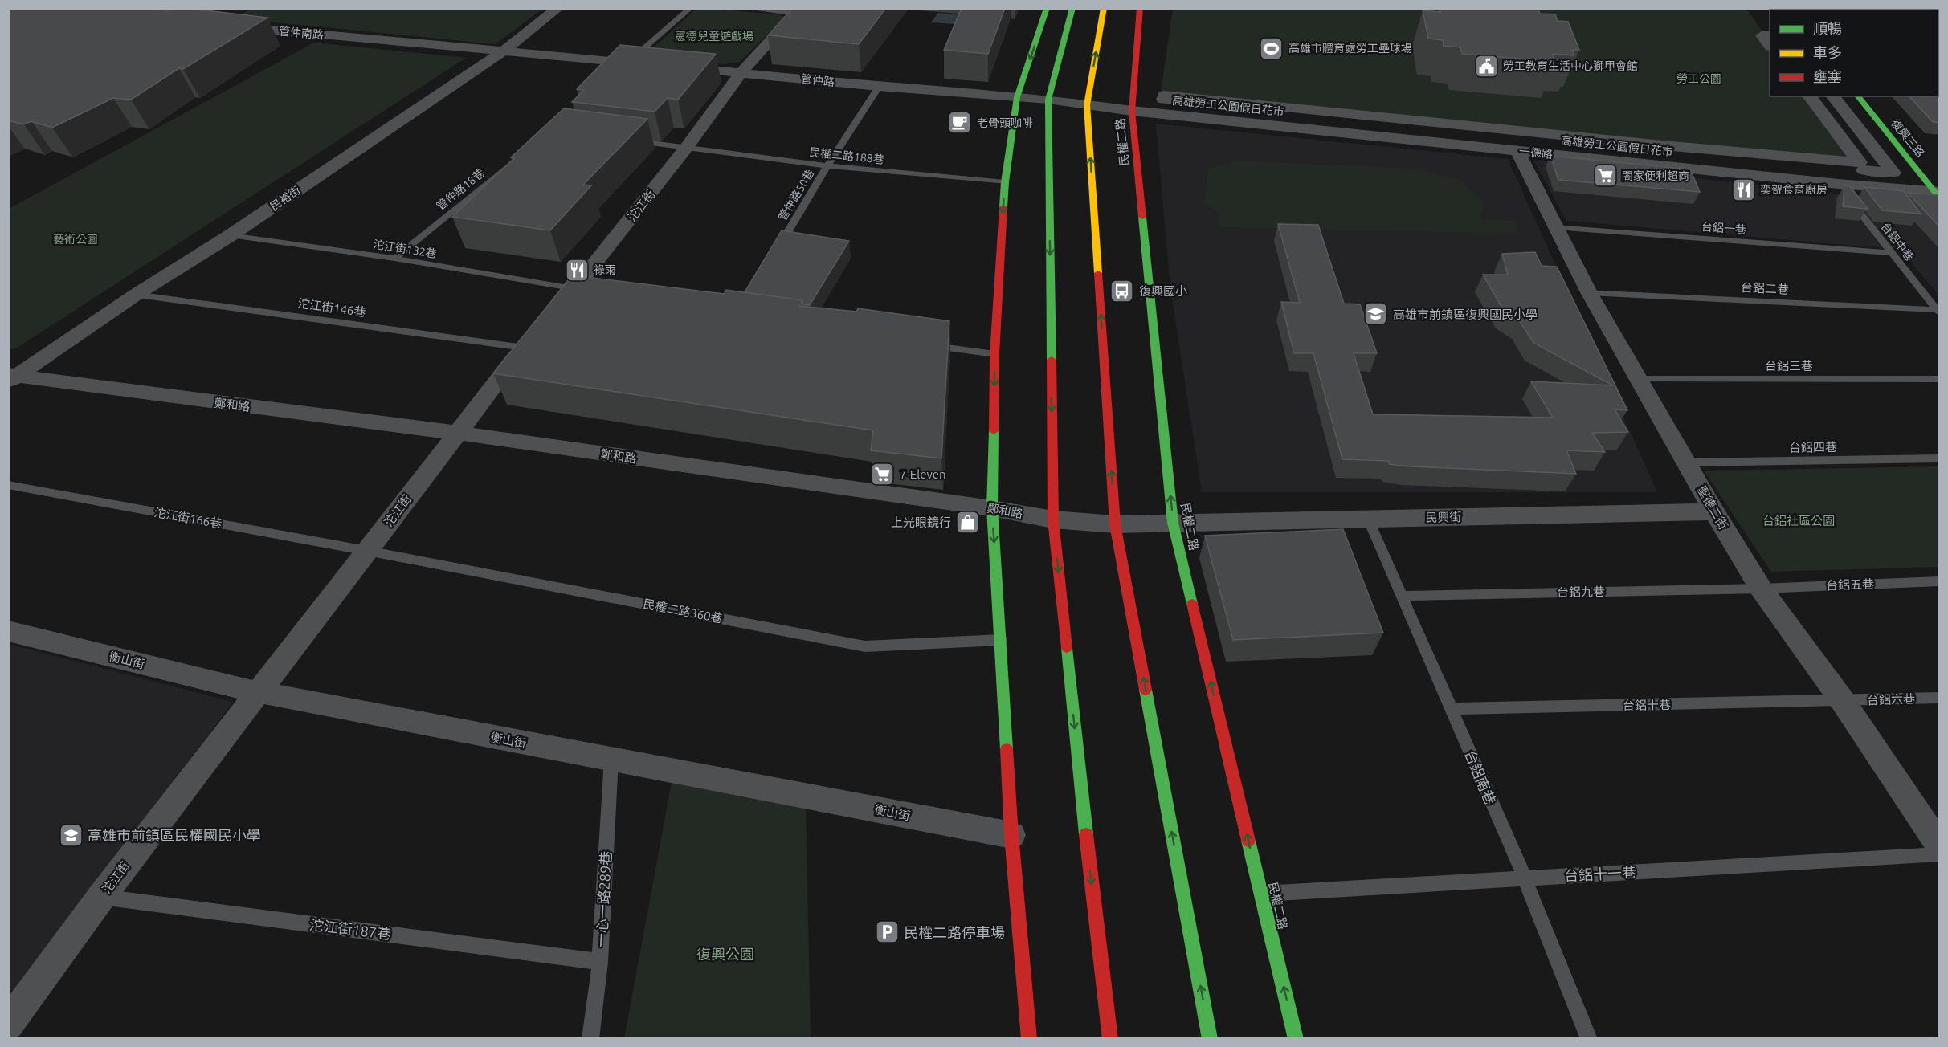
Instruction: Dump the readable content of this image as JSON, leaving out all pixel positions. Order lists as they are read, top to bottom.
{
  "streets": {
    "street": [
      "管仲南路",
      "管仲路",
      "高雄勞工公園假日花市",
      "復興三路",
      "民權二路",
      "一德路",
      "民裕街",
      "沱江街",
      "鄭和路",
      "聖德二街",
      "民興街",
      "衡山街"
    ],
    "lane": [
      "民權二路188巷",
      "管仲路18巷",
      "管仲路50巷",
      "台鋁一巷",
      "台鋁中巷",
      "沱江街132巷",
      "台鋁二巷",
      "沱江街146巷",
      "台鋁三巷",
      "台鋁四巷",
      "沱江街166巷",
      "台鋁五巷",
      "台鋁九巷",
      "民權二路360巷",
      "台鋁六巷",
      "台鋁十巷",
      "台鋁南巷",
      "台鋁十一巷",
      "一心一路289巷",
      "沱江街187巷"
    ]
  },
  "crossings": [
    ["管仲南路", "民裕街"],
    ["管仲路", "民權二路"],
    ["管仲路", "一德路"],
    ["管仲路", "管仲路50巷"],
    ["管仲路", "沱江街"],
    ["復興三路", "一德路"],
    ["民權二路", "一德路"],
    ["民權二路", "鄭和路"],
    ["民權二路", "民興街"],
    ["民權二路", "台鋁十一巷"],
    ["一德路", "台鋁中巷"],
    ["一德路", "聖德二街"],
    ["民權二路188巷", "管仲路50巷"],
    ["民權二路188巷", "沱江街"],
    ["管仲路18巷", "沱江街132巷"],
    ["民裕街", "沱江街132巷"],
    ["民裕街", "沱江街146巷"],
    ["民裕街", "鄭和路"],
    ["沱江街", "沱江街132巷"],
    ["沱江街", "沱江街146巷"],
    ["沱江街", "鄭和路"],
    ["沱江街", "沱江街166巷"],
    ["沱江街", "民權二路360巷"],
    ["沱江街", "衡山街"],
    ["沱江街", "沱江街187巷"],
    ["台鋁一巷", "台鋁中巷"],
    ["台鋁一巷", "聖德二街"],
    ["台鋁中巷", "台鋁二巷"],
    ["台鋁二巷", "聖德二街"],
    ["台鋁三巷", "聖德二街"],
    ["鄭和路", "民興街"],
    ["台鋁四巷", "聖德二街"],
    ["聖德二街", "民興街"],
    ["聖德二街", "台鋁五巷"],
    ["聖德二街", "台鋁九巷"],
    ["聖德二街", "台鋁六巷"],
    ["聖德二街", "台鋁十巷"],
    ["民興街", "台鋁南巷"],
    ["沱江街166巷", "民權二路360巷"],
    ["台鋁五巷", "台鋁九巷"],
    ["台鋁九巷", "台鋁南巷"],
    ["衡山街", "一心一路289巷"],
    ["台鋁六巷", "台鋁十巷"],
    ["台鋁十巷", "台鋁南巷"],
    ["台鋁南巷", "台鋁十一巷"],
    ["一心一路289巷", "沱江街187巷"]
  ],
  "parks": [
    "憲德兒童遊戲場",
    "勞工公園",
    "藝術公園",
    "台鋁社區公園",
    "復興公園"
  ],
  "places": {
    "sports": ["高雄市體育處勞工壘球場"],
    "public building": ["勞工教育生活中心獅甲會館"],
    "cafe": ["老骨頭咖啡"],
    "supermarket": ["閤家便利超商", "7-Eleven"],
    "restaurant": ["奕哿食育廚房", "祿雨"],
    "bus stop": ["復興國小"],
    "school or university": ["高雄市前鎮區復興國民小學", "高雄市前鎮區民權國民小學"],
    "shop": ["上光眼鏡行"],
    "parking": ["民權二路停車場"]
  },
  "legend": ["順暢", "車多", "壅塞"]
}
